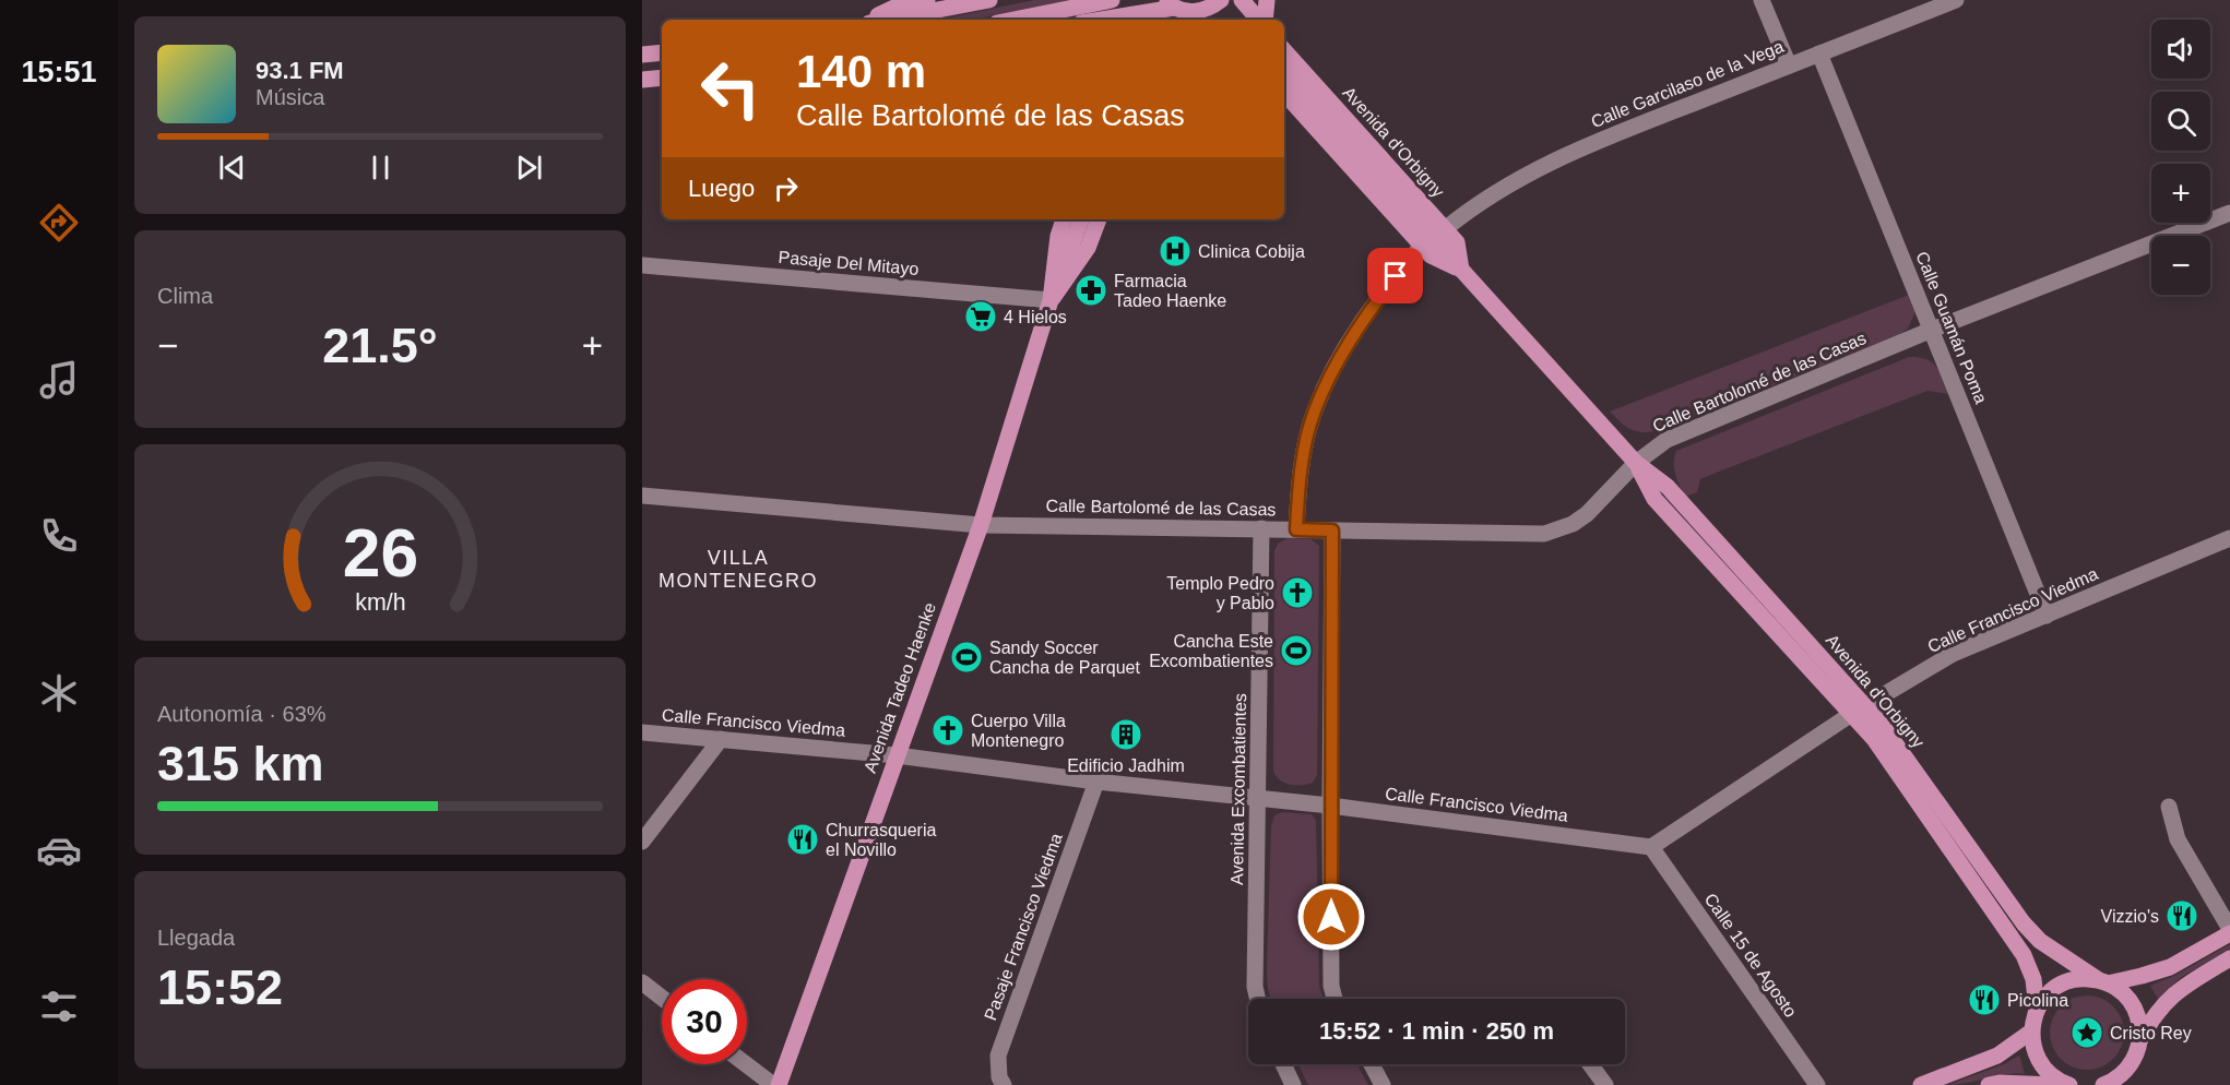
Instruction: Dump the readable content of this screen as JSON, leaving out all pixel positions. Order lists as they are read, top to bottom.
{
  "streets": {
    "main road": ["Avenida d'Orbigny", "Avenida Tadeo Haenke"],
    "street": [
      "Calle Garcilaso de la Vega",
      "Pasaje Del Mitayo",
      "Calle Guamán Poma",
      "Calle Bartolomé de las Casas",
      "Calle Francisco Viedma",
      "Avenida Excombatientes",
      "Pasaje Francisco Viedma",
      "Calle 15 de Agosto"
    ]
  },
  "crossings": [
    ["Calle Garcilaso de la Vega", "Avenida d'Orbigny"],
    ["Calle Garcilaso de la Vega", "Calle Guamán Poma"],
    ["Avenida d'Orbigny", "Calle Bartolomé de las Casas"],
    ["Avenida d'Orbigny", "Calle Francisco Viedma"],
    ["Pasaje Del Mitayo", "Avenida Tadeo Haenke"],
    ["Calle Guamán Poma", "Calle Bartolomé de las Casas"],
    ["Calle Guamán Poma", "Calle Francisco Viedma"],
    ["Calle Bartolomé de las Casas", "Avenida Tadeo Haenke"],
    ["Calle Bartolomé de las Casas", "Avenida Excombatientes"],
    ["Calle Francisco Viedma", "Avenida Tadeo Haenke"],
    ["Calle Francisco Viedma", "Avenida Excombatientes"],
    ["Calle Francisco Viedma", "Pasaje Francisco Viedma"],
    ["Calle Francisco Viedma", "Calle 15 de Agosto"]
  ],
  "districts": ["VILLA MONTENEGRO"],
  "places": {
    "hospital": ["Clinica Cobija"],
    "pharmacy": ["Farmacia Tadeo Haenke"],
    "supermarket": ["4 Hielos"],
    "church": ["Templo Pedro y Pablo", "Cuerpo Villa Montenegro"],
    "sports": ["Cancha Este Excombatientes", "Sandy Soccer Cancha de Parquet"],
    "building": ["Edificio Jadhim"],
    "restaurant": ["Churrasqueria el Novillo", "Vizzio's", "Picolina"],
    "place": ["Cristo Rey"]
  },
  "page": {
    "tabs": "15:51",
    "map_buttons": ["+", "−"],
    "turn": ["140 m", "Calle Bartolomé de las Casas"],
    "song": ["93.1 FM", "Música"],
    "then": "Luego",
    "tile": [
      "Clima",
      ["Autonomía · 63%", "315 km"],
      ["Llegada", "15:52"]
    ],
    "heat": ["−", "21.5°", "+"],
    "limit": "30",
    "trip": "15:52 · 1 min · 250 m",
    "gauge": ["26", "km/h"]
  }
}
